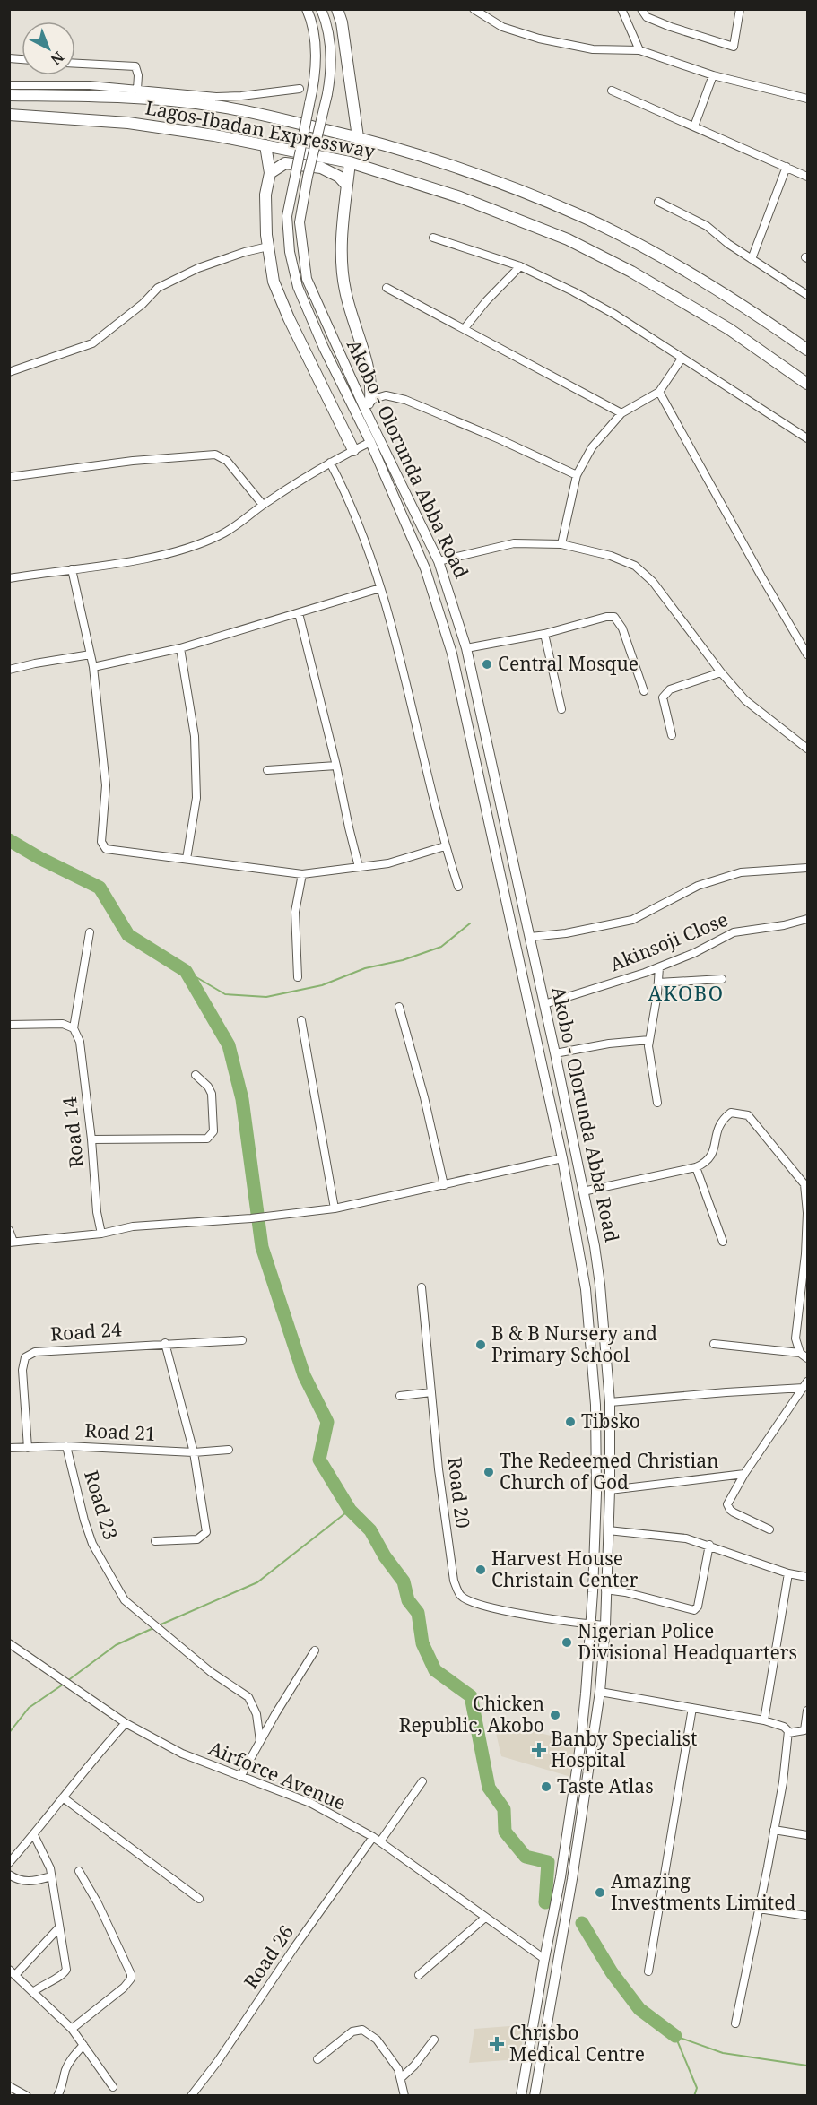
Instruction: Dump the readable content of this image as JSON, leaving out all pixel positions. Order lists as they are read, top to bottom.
{
  "streets": {
    "highway": ["Lagos-Ibadan Expressway"],
    "main road": ["Akobo - Olorunda Abba Road"],
    "street": [
      "Akinsoji Close",
      "Road 14",
      "Road 24",
      "Road 21",
      "Road 20",
      "Road 23",
      "Airforce Avenue",
      "Road 26"
    ]
  },
  "crossings": [
    ["Akobo - Olorunda Abba Road", "Akinsoji Close"],
    ["Akobo - Olorunda Abba Road", "Road 20"],
    ["Akobo - Olorunda Abba Road", "Airforce Avenue"],
    ["Road 24", "Road 21"],
    ["Road 21", "Road 23"],
    ["Airforce Avenue", "Road 26"]
  ],
  "districts": ["AKOBO"],
  "places": {
    "other": [
      "Central Mosque",
      "B & B Nursery and Primary School",
      "Tibsko",
      "The Redeemed Christian Church of God",
      "Harvest House Christain Center",
      "Nigerian Police Divisional Headquarters",
      "Chicken Republic, Akobo",
      "Taste Atlas",
      "Amazing Investments Limited"
    ],
    "health": ["Banby Specialist Hospital", "Chrisbo Medical Centre"]
  },
  "north": "bottom right"
}
